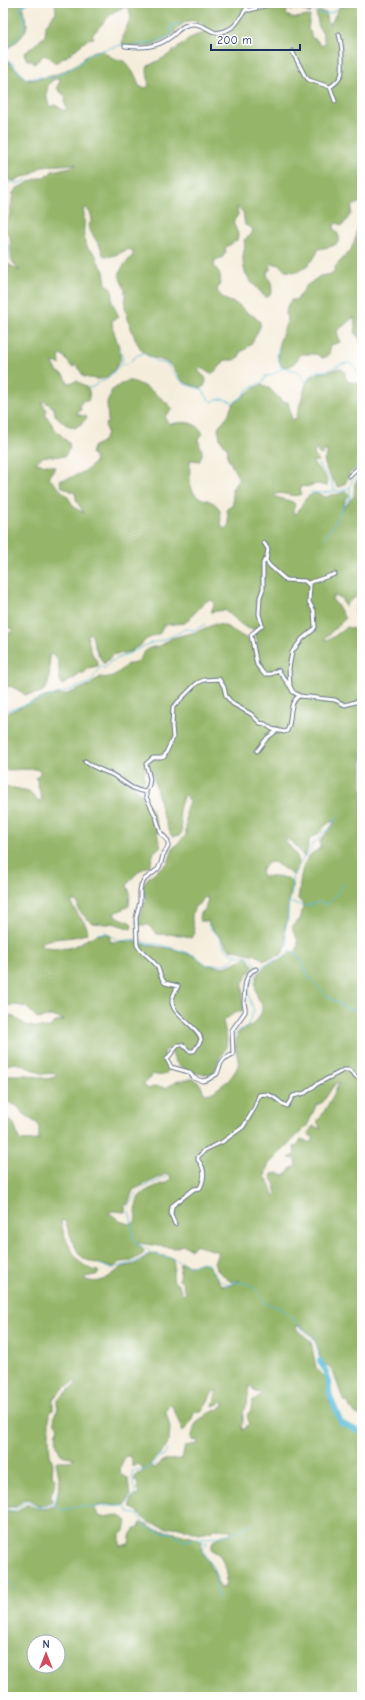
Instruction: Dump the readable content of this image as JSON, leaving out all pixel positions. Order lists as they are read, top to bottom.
{
  "scale_bar": "200 m",
  "north": "top"
}
